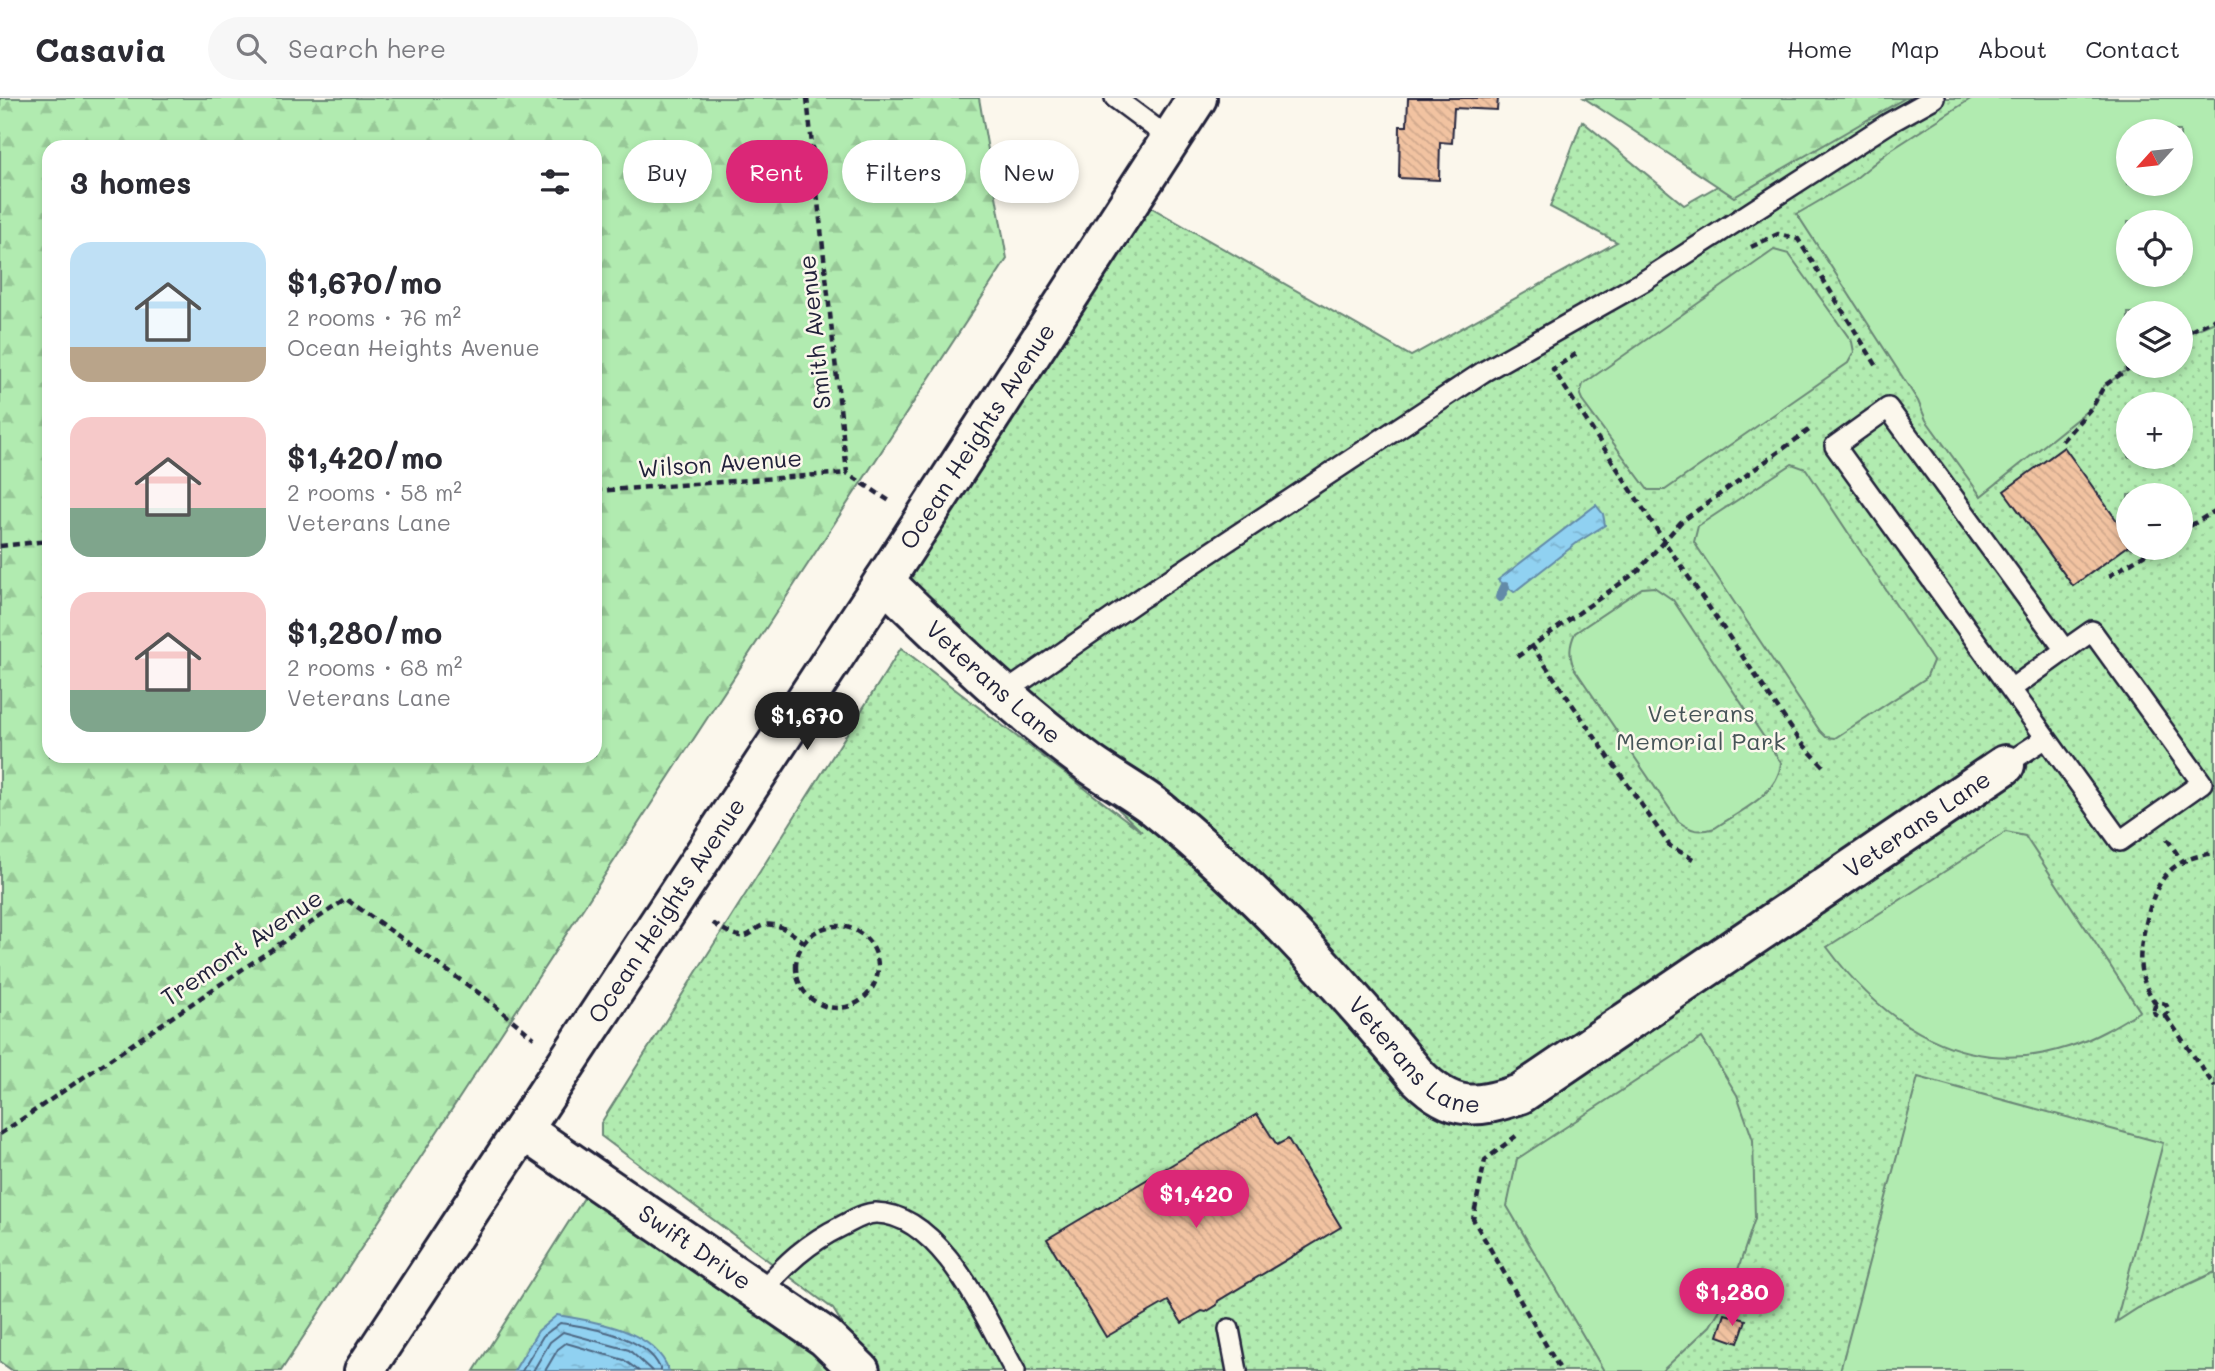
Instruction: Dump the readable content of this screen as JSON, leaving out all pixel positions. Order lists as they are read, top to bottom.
{
  "streets": {
    "street": ["Ocean Heights Avenue", "Veterans Lane", "Swift Drive"],
    "path": ["Smith Avenue", "Wilson Avenue", "Tremont Avenue"]
  },
  "crossings": [
    ["Smith Avenue", "Wilson Avenue"],
    ["Ocean Heights Avenue", "Veterans Lane"],
    ["Ocean Heights Avenue", "Swift Drive"]
  ],
  "parks": ["Veterans Memorial Park"],
  "north": "bottom left",
  "page": {
    "header": "Casavia",
    "search": "Search here",
    "nav": [
      "Home",
      "Map",
      "About",
      "Contact"
    ],
    "map_buttons": ["+", "−"],
    "chip": [
      "Buy",
      "Rent",
      "Filters",
      "New"
    ],
    "heading": "3 homes",
    "list": [
      {
        "name": "$1,670/mo",
        "note": "2 rooms · 76 m² · Ocean Heights Avenue"
      },
      {
        "name": "$1,420/mo",
        "note": "2 rooms · 58 m² · Veterans Lane"
      },
      {
        "name": "$1,280/mo",
        "note": "2 rooms · 68 m² · Veterans Lane"
      }
    ],
    "price": ["$1,670", "$1,420", "$1,280"]
  }
}
